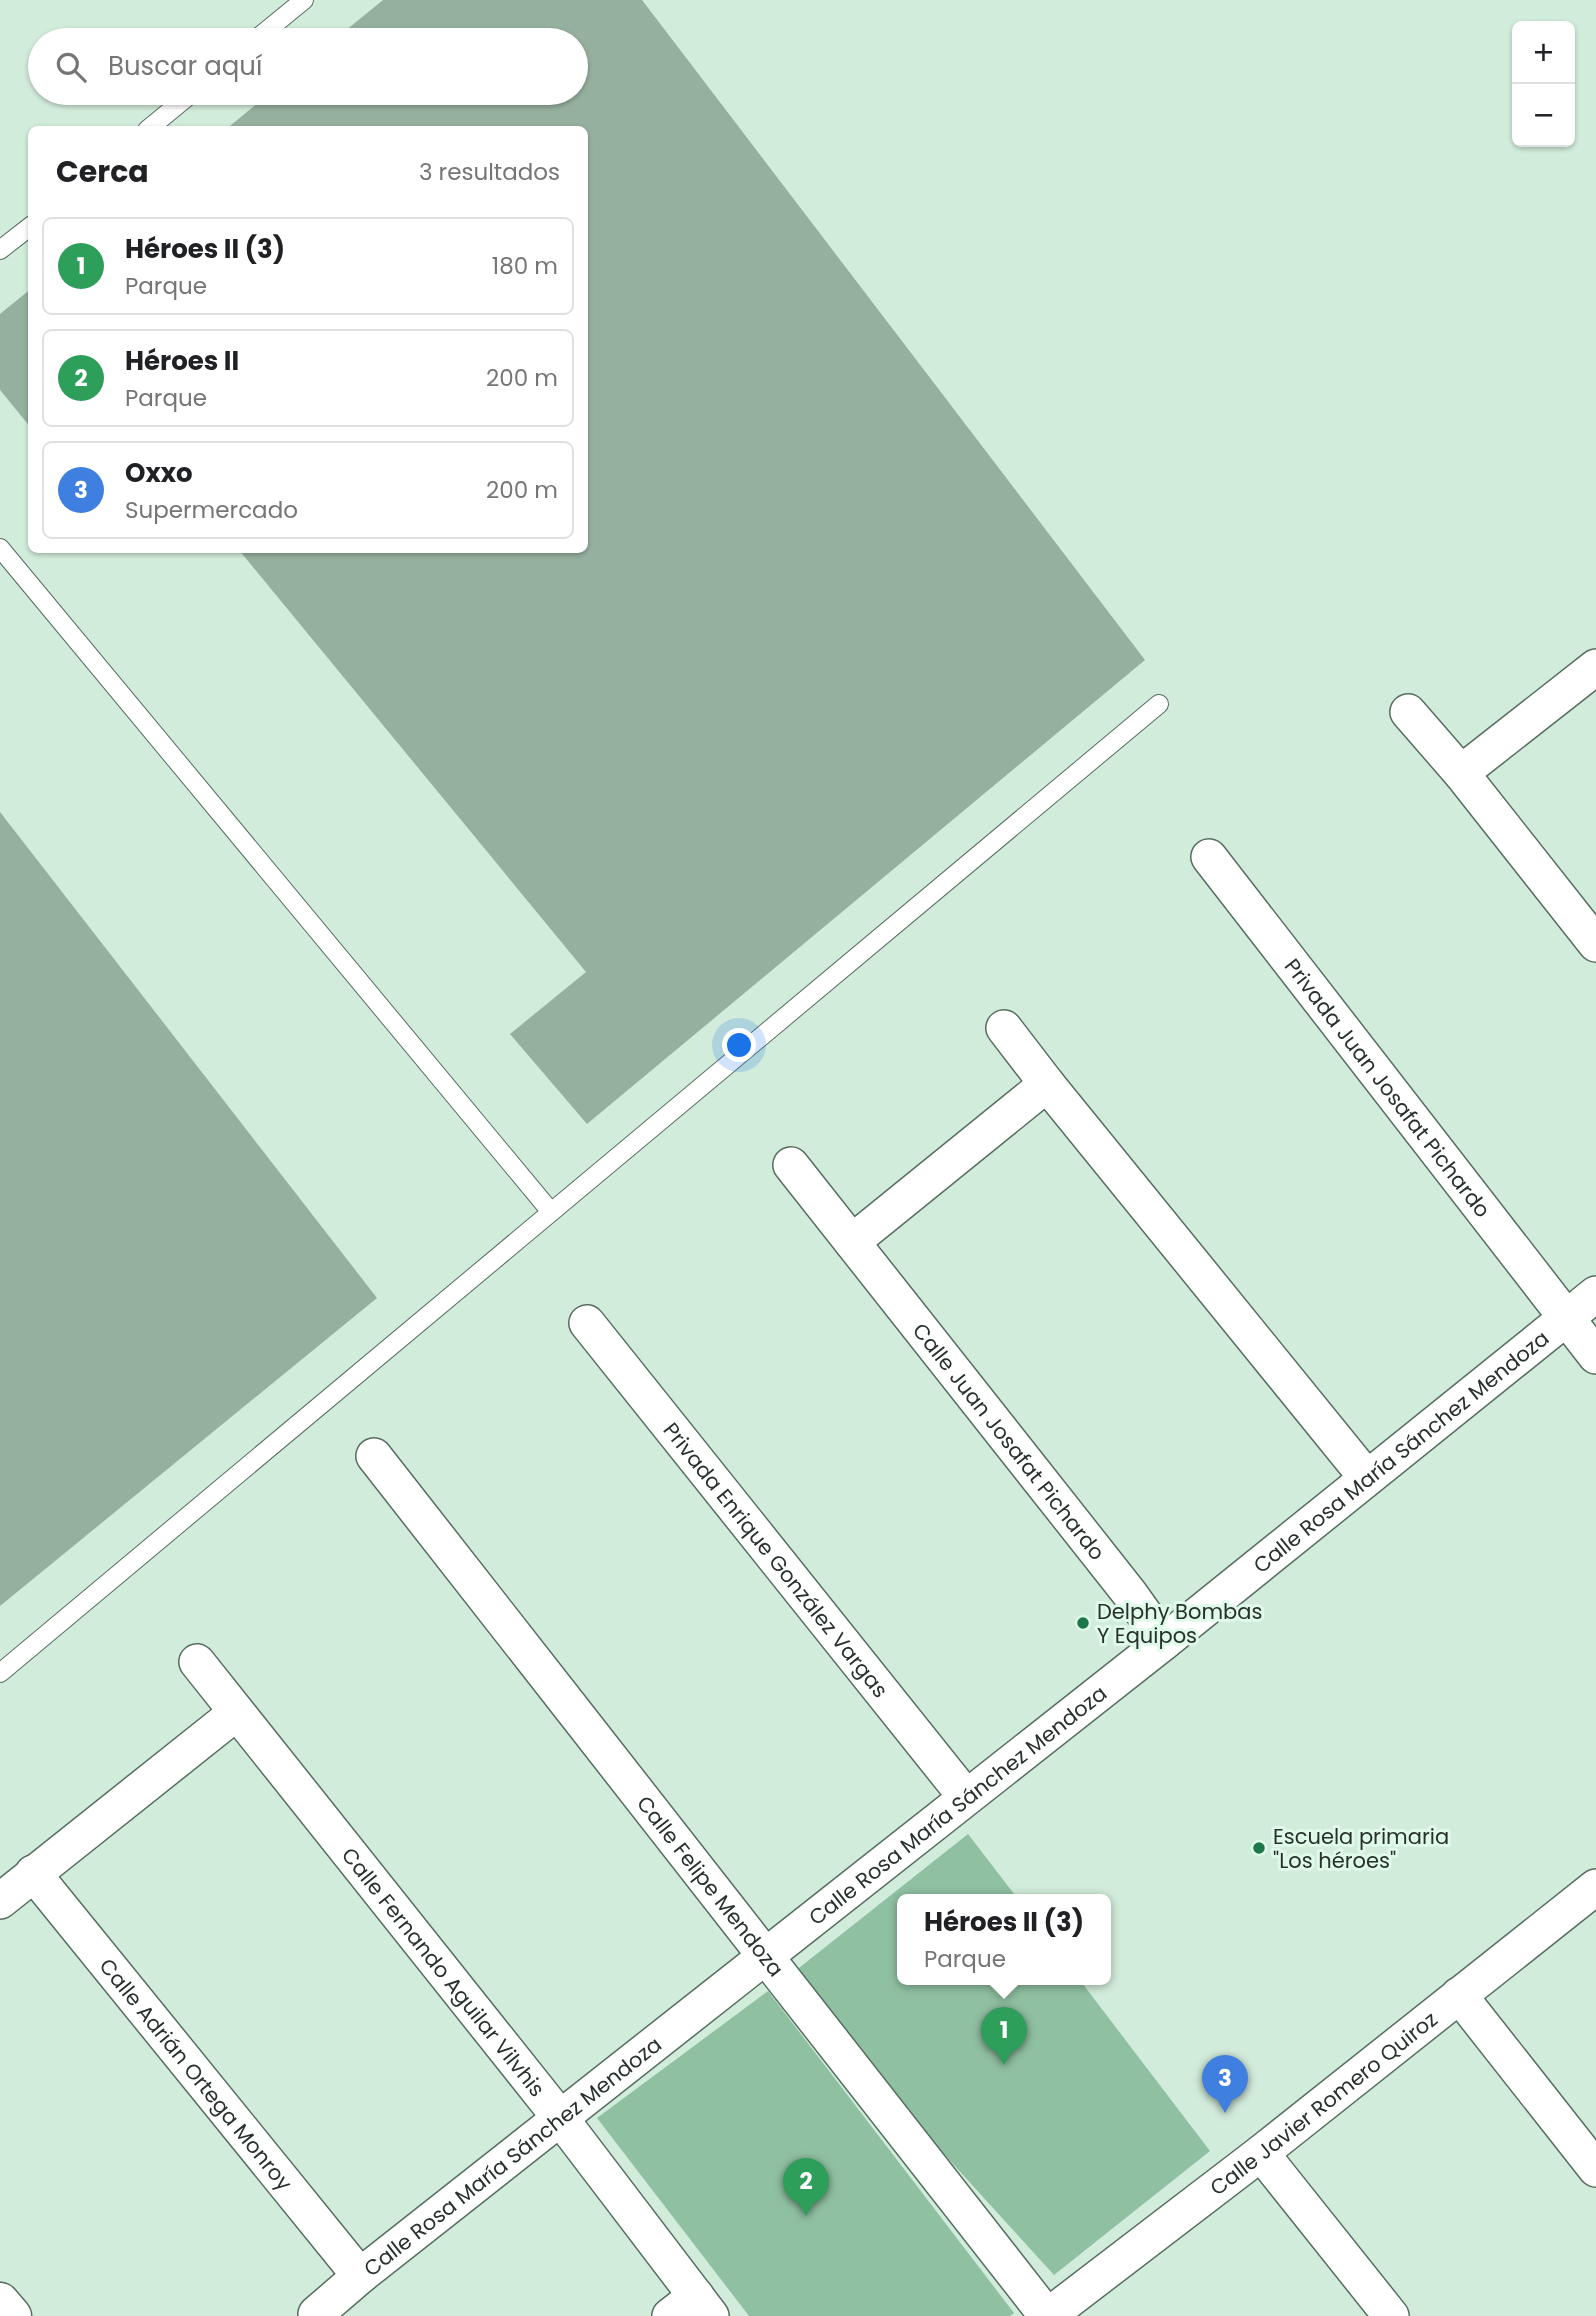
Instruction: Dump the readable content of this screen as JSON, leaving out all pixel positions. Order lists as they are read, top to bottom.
{
  "streets": {
    "street": [
      "Privada Juan Josafat Pichardo",
      "Calle Juan Josafat Pichardo",
      "Calle Rosa María Sánchez Mendoza",
      "Privada Enrique González Vargas",
      "Calle Felipe Mendoza",
      "Calle Fernando Aguilar Vilvhis",
      "Calle Adrián Ortega Monroy",
      "Calle Javier Romero Quiroz"
    ]
  },
  "crossings": [
    ["Privada Juan Josafat Pichardo", "Calle Rosa María Sánchez Mendoza"],
    ["Calle Juan Josafat Pichardo", "Calle Rosa María Sánchez Mendoza"],
    ["Calle Rosa María Sánchez Mendoza", "Privada Enrique González Vargas"],
    ["Calle Rosa María Sánchez Mendoza", "Calle Felipe Mendoza"],
    ["Calle Rosa María Sánchez Mendoza", "Calle Fernando Aguilar Vilvhis"],
    ["Calle Rosa María Sánchez Mendoza", "Calle Adrián Ortega Monroy"],
    ["Calle Felipe Mendoza", "Calle Javier Romero Quiroz"]
  ],
  "places": ["Delphy Bombas Y Equipos", "Escuela primaria \"Los héroes\""],
  "page": {
    "map_buttons": ["+", "−"],
    "search": "Buscar aquí",
    "heading": ["Cerca", "3 resultados"],
    "list": [
      {
        "mark": "1",
        "name": "Héroes II (3)",
        "note": "Parque",
        "value": "180 m"
      },
      {
        "mark": "2",
        "name": "Héroes II",
        "note": "Parque",
        "value": "200 m"
      },
      {
        "mark": "3",
        "name": "Oxxo",
        "note": "Supermercado",
        "value": "200 m"
      }
    ],
    "popup": ["Héroes II (3)", "Parque"],
    "pins": ["1", "3", "2"]
  }
}
